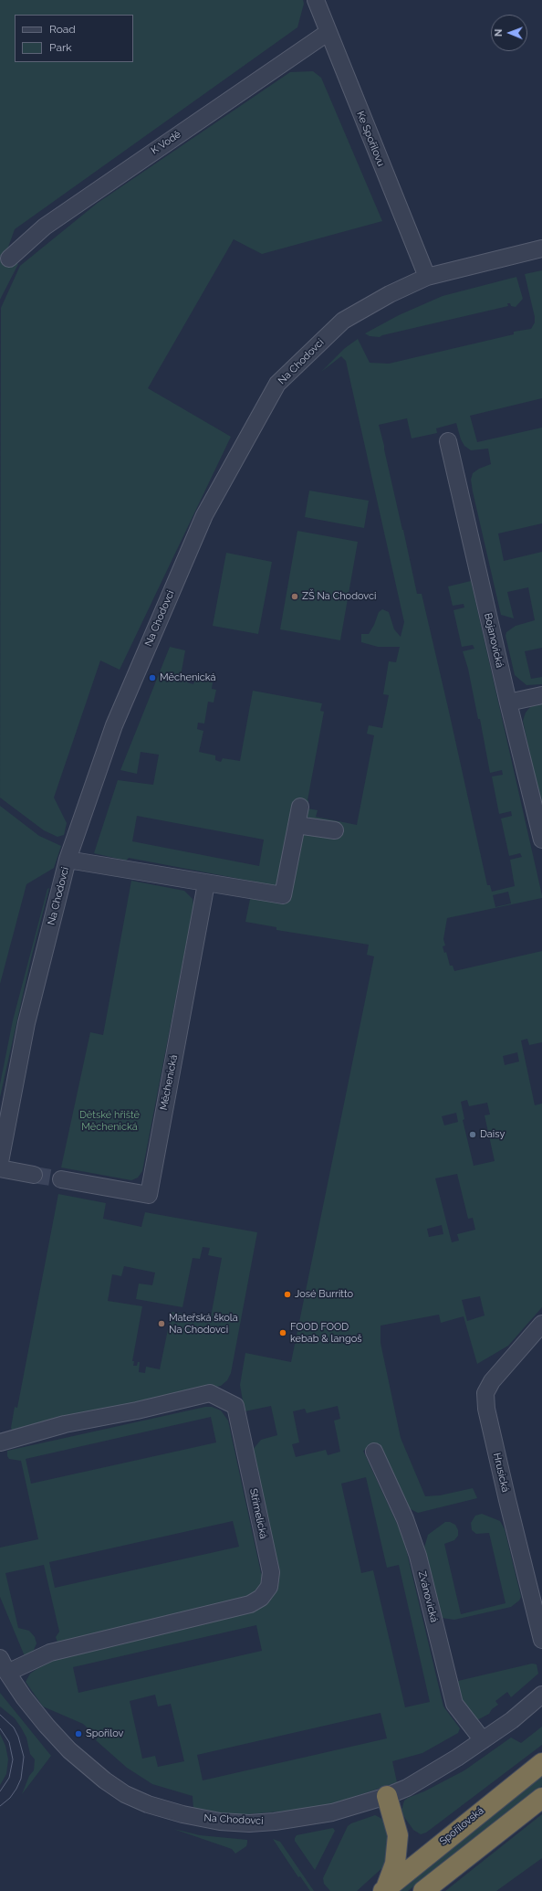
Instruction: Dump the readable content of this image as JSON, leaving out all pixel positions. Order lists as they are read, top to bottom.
{
  "streets": {
    "highway": ["Spořilovská"],
    "street": [
      "Ke Spořilovu",
      "K Vodě",
      "Na Chodovci",
      "Bojanovická",
      "Měchenická",
      "Hrusická",
      "Střimelická",
      "Zvánovická"
    ]
  },
  "crossings": [
    ["Ke Spořilovu", "K Vodě"],
    ["Ke Spořilovu", "Na Chodovci"],
    ["Na Chodovci", "Střimelická"],
    ["Na Chodovci", "Zvánovická"]
  ],
  "parks": ["Dětské hřiště Měchenická"],
  "places": [
    "ZŠ Na Chodovci",
    "Měchenická",
    "Daisy",
    "José Burritto",
    "Mateřská škola Na Chodovci",
    "FOOD FOOD kebab & langoš",
    "Spořilov"
  ],
  "legend": ["Road", "Park"],
  "north": "left"
}
